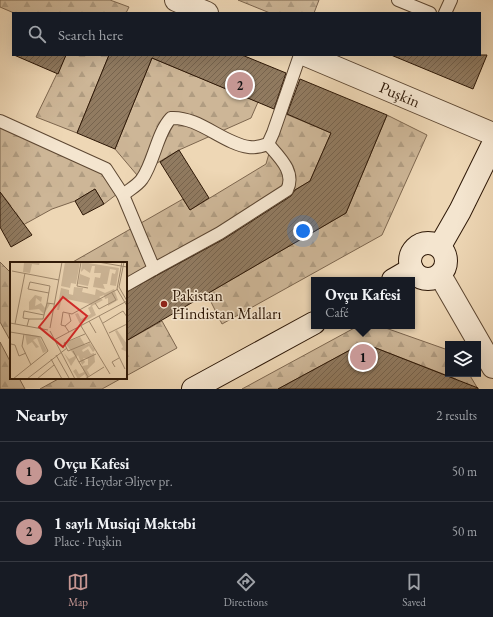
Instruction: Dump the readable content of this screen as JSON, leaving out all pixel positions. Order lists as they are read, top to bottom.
{
  "streets": {
    "main road": ["Puşkin"]
  },
  "places": ["Pakistan Hindistan Malları"],
  "page": {
    "search": "Search here",
    "pins": ["2", "1"],
    "popup": ["Ovçu Kafesi", "Café"],
    "heading": ["Nearby", "2 results"],
    "list": [
      {
        "mark": "1",
        "name": "Ovçu Kafesi",
        "note": "Café · Heydər Əliyev pr.",
        "value": "50 m"
      },
      {
        "mark": "2",
        "name": "1 saylı Musiqi Məktəbi",
        "note": "Place · Puşkin",
        "value": "50 m"
      }
    ],
    "nav": ["Map", "Directions", "Saved"]
  }
}
